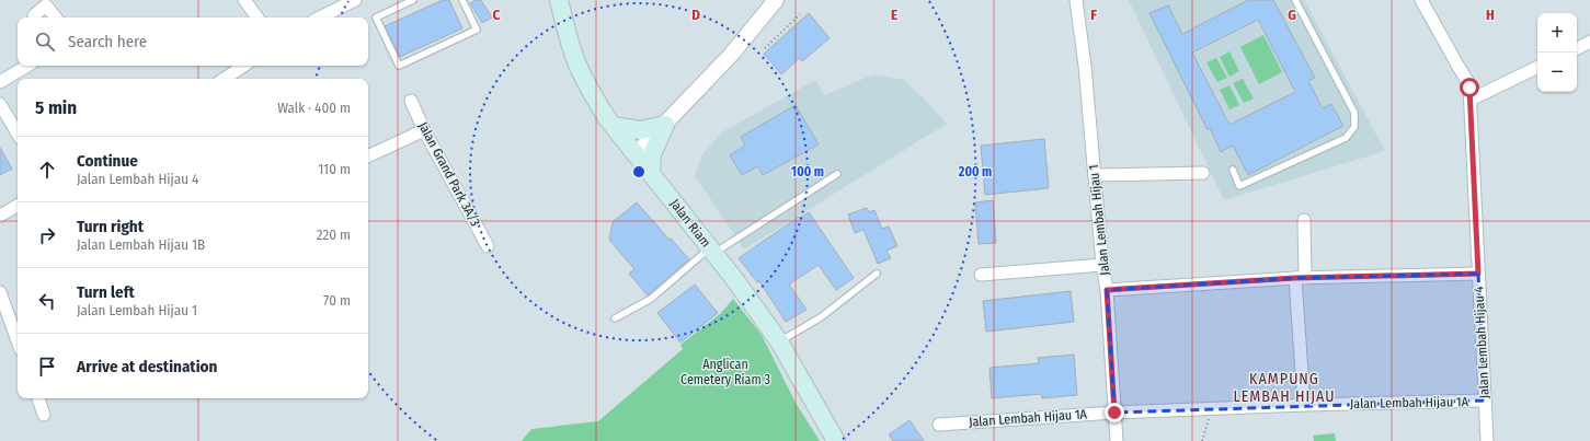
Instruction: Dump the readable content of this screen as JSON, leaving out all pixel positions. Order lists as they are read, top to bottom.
{
  "streets": {
    "main road": ["Jalan Riam"],
    "street": [
      "Jalan Grand Park 3A/3",
      "Jalan Lembah Hijau 1",
      "Jalan Lembah Hijau 4",
      "Jalan Lembah Hijau 1A"
    ]
  },
  "crossings": [
    ["Jalan Lembah Hijau 1", "Jalan Lembah Hijau 1A"],
    ["Jalan Lembah Hijau 4", "Jalan Lembah Hijau 1A"]
  ],
  "districts": ["KAMPUNG LEMBAH HIJAU"],
  "parks": ["Anglican Cemetery Riam 3"],
  "page": {
    "map_buttons": ["+", "−"],
    "search": "Search here",
    "heading": ["5 min", "Walk · 400 m"],
    "list": [
      ["Continue", "Jalan Lembah Hijau 4", "110 m"],
      ["Turn right", "Jalan Lembah Hijau 1B", "220 m"],
      ["Turn left", "Jalan Lembah Hijau 1", "70 m"],
      "Arrive at destination"
    ]
  },
  "grid": {
    "columns": [
      "C",
      "D",
      "E",
      "F",
      "G",
      "H"
    ]
  },
  "rings": ["100 m", "200 m"]
}
